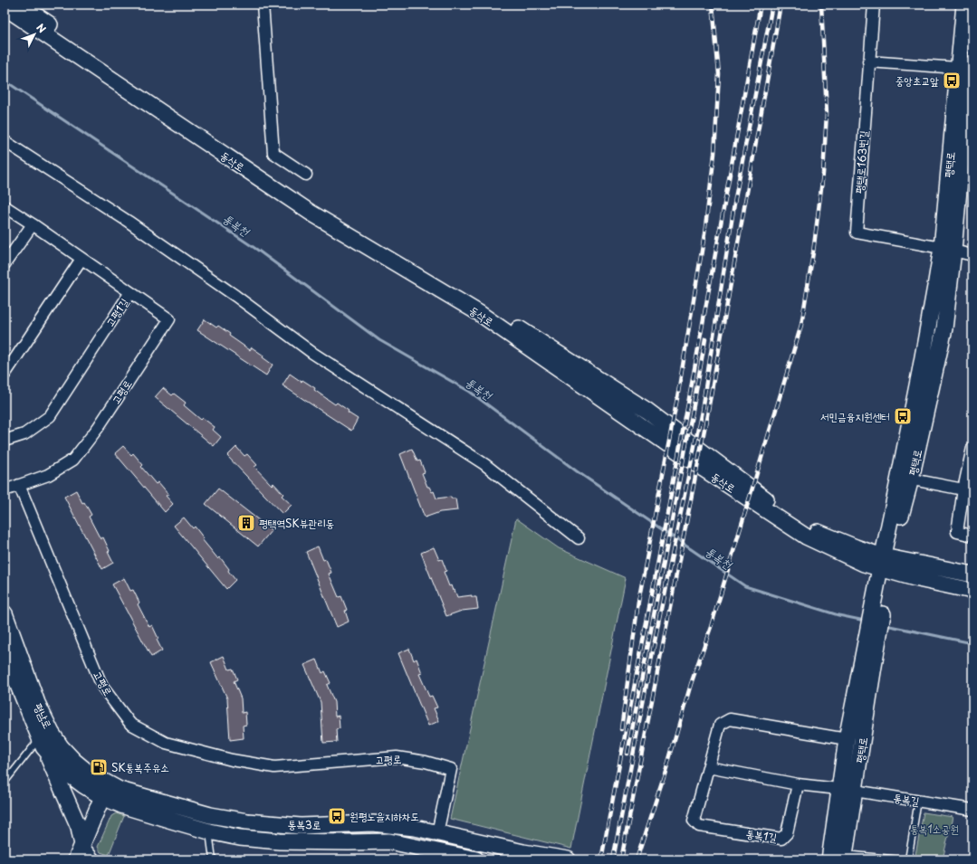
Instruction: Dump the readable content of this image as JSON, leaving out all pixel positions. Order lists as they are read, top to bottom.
{
  "streets": {
    "street": [
      "동삭로",
      "평택로163번길",
      "평택로",
      "고평1길",
      "고평로",
      "평남로",
      "통복길",
      "통복3로",
      "통복1길"
    ]
  },
  "crossings": [
    ["동삭로", "평택로"],
    ["평택로163번길", "평택로"],
    ["평택로", "통복길"],
    ["평택로", "통복1길"],
    ["고평1길", "고평로"],
    ["고평로", "통복3로"],
    ["평남로", "통복3로"],
    ["통복길", "통복1길"]
  ],
  "water": ["통복천"],
  "parks": ["통복1소공원"],
  "places": {
    "bus stop": ["중앙초교앞", "서민금융지원센터", "원평노을지하차도"],
    "building": ["평택역SK뷰관리동"],
    "fuel station": ["SK통복주유소"]
  },
  "north": "top right"
}
